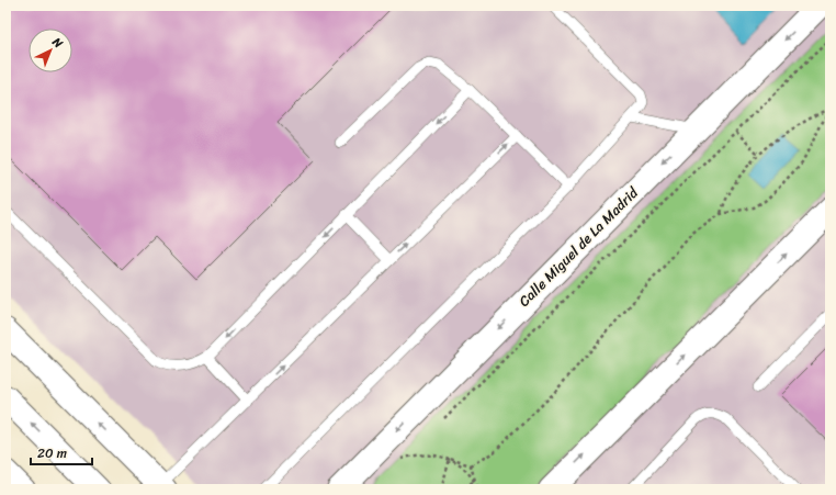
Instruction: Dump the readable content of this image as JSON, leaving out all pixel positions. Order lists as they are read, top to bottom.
{
  "streets": {
    "main road": ["Calle Miguel de La Madrid"]
  },
  "scale_bar": "20 m",
  "north": "top right"
}
